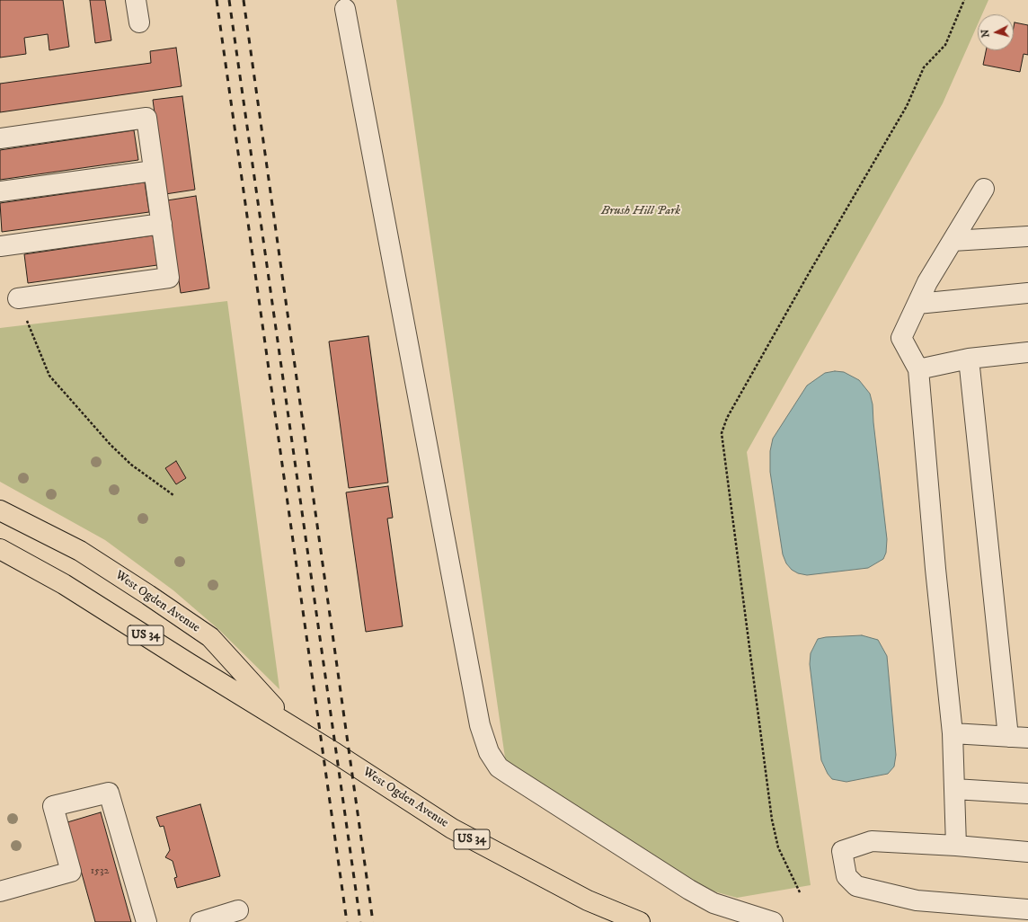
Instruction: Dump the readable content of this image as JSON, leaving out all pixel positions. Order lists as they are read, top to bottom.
{
  "streets": {
    "main road": ["West Ogden Avenue", "US 34"]
  },
  "parks": ["Brush Hill Park"],
  "house_numbers": ["1532"],
  "north": "left"
}
